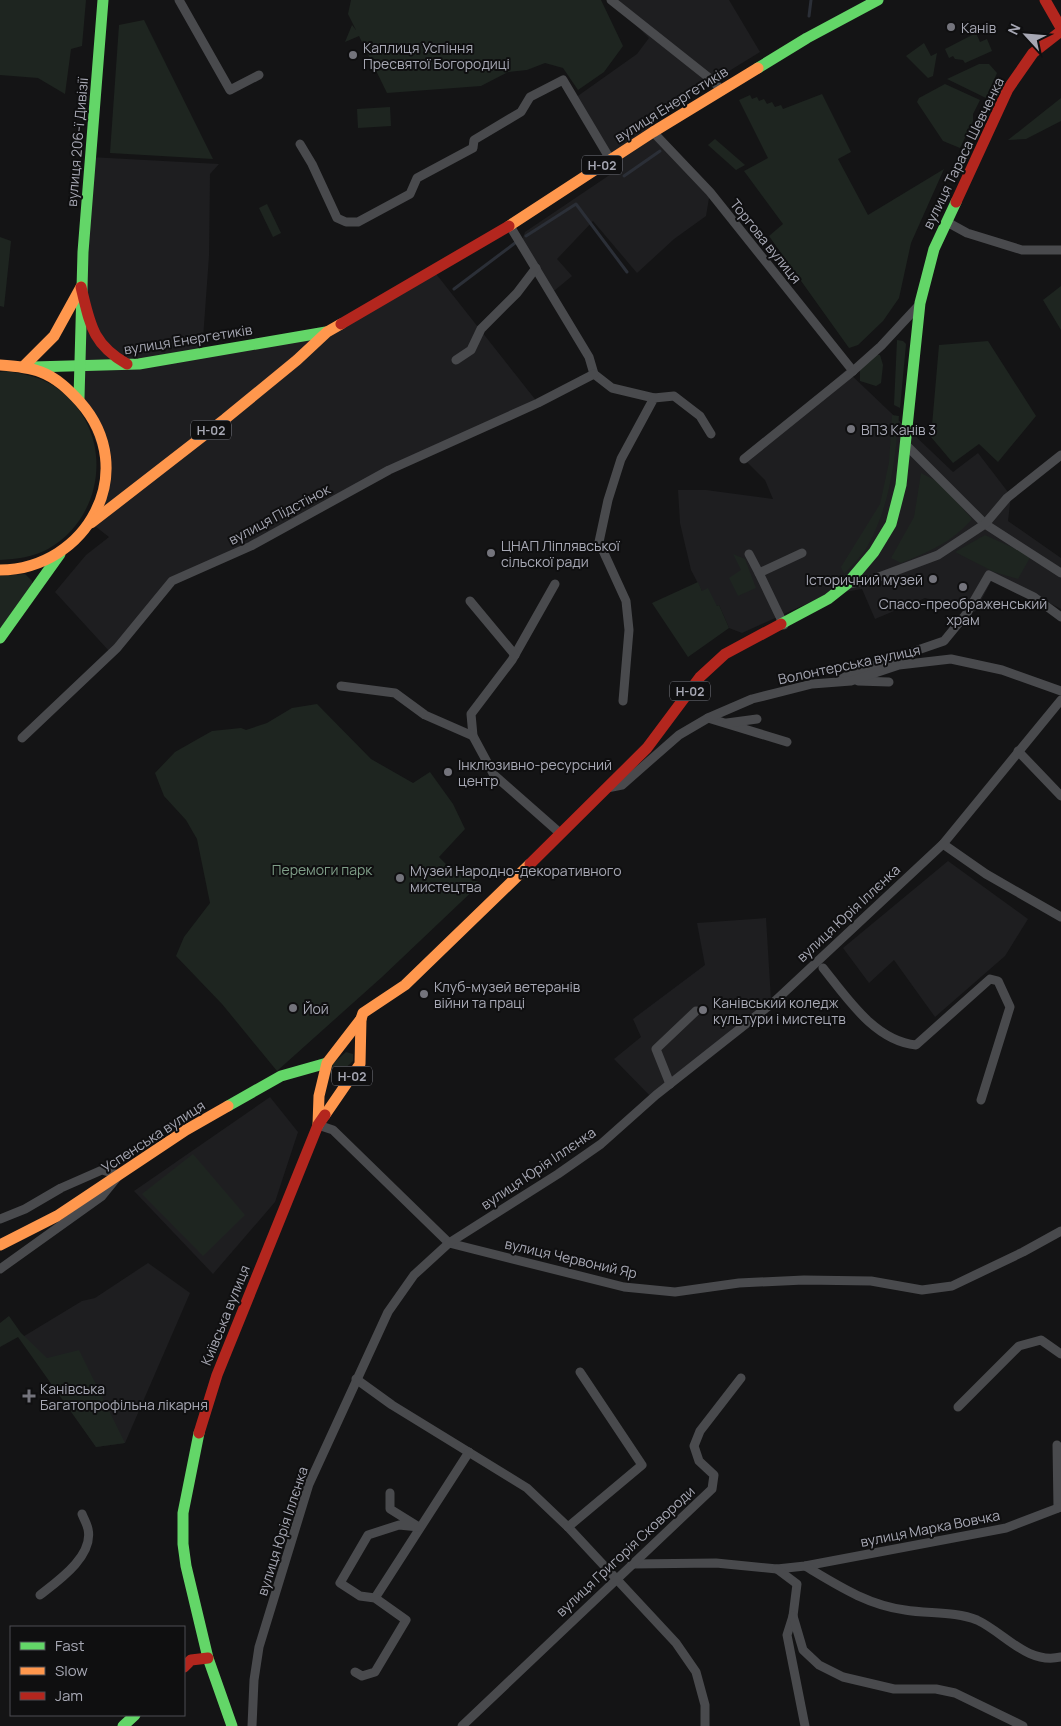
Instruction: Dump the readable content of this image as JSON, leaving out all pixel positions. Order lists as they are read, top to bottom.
{
  "streets": {
    "main road": [
      "вулиця Енергетиків",
      "вулиця 206-ї Дивізії",
      "вулиця Тараса Шевченка",
      "Н-02",
      "Успенська вулиця",
      "Київська вулиця"
    ],
    "street": [
      "Торгова вулиця",
      "вулиця Підстінок",
      "Волонтерська вулиця",
      "вулиця Юрія Іллєнка",
      "вулиця Червоний Яр",
      "вулиця Марка Вовчка",
      "вулиця Григорія Сковороди"
    ]
  },
  "crossings": [
    ["вулиця Енергетиків", "вулиця 206-ї Дивізії"],
    ["вулиця Енергетиків", "Н-02"],
    ["вулиця Енергетиків", "Торгова вулиця"],
    ["вулиця 206-ї Дивізії", "Н-02"],
    ["вулиця Тараса Шевченка", "Н-02"],
    ["вулиця Тараса Шевченка", "Торгова вулиця"],
    ["Н-02", "Волонтерська вулиця"],
    ["Н-02", "Успенська вулиця"],
    ["Н-02", "Київська вулиця"],
    ["вулиця Юрія Іллєнка", "вулиця Червоний Яр"],
    ["Успенська вулиця", "Київська вулиця"],
    ["вулиця Марка Вовчка", "вулиця Григорія Сковороди"]
  ],
  "parks": ["Перемоги парк"],
  "places": {
    "other": [
      "Канів",
      "Каплиця Успіння Пресвятої Богородиці",
      "ВПЗ Канів 3",
      "ЦНАП Ліплявської сільскої ради",
      "Історичний музей",
      "Спасо-преображенський храм",
      "Інклюзивно-ресурсний центр",
      "Музей Народно-декоративного мистецтва",
      "Клуб-музей ветеранів війни та праці",
      "Йой",
      "Канівський коледж культури і мистецтв"
    ],
    "health": ["Канівська Багатопрофільна лікарня"]
  },
  "legend": ["Fast", "Slow", "Jam"],
  "north": "top left"
}
